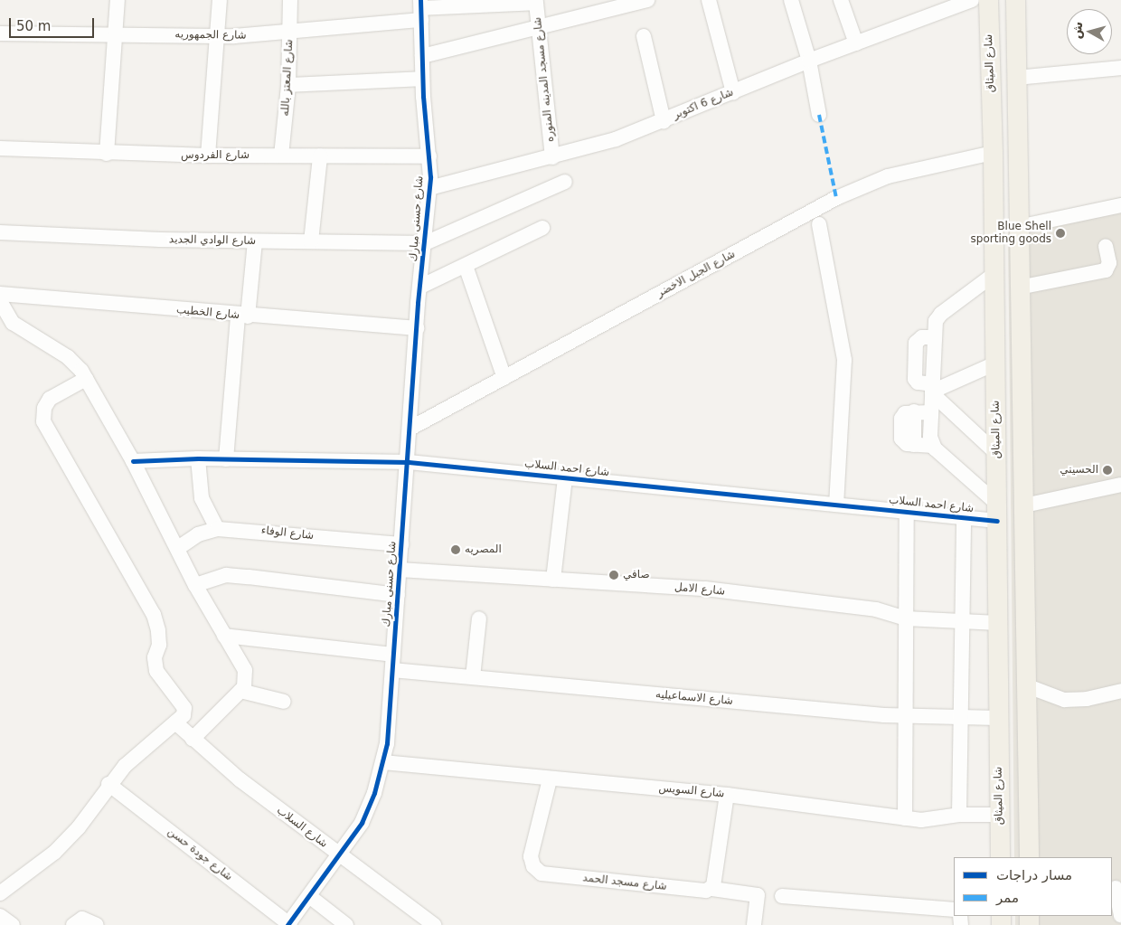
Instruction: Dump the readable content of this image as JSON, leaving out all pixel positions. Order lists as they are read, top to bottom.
{
  "streets": {
    "main road": ["شارع الميثاق"],
    "street": [
      "شارع الجمهوريه",
      "شارع المعتز بالله",
      "شارع مسجد المدينه المنوره",
      "شارع 6 اكتوبر",
      "شارع الفردوس",
      "شارع حسنى مبارك",
      "شارع الوادي الجديد",
      "شارع الجبل الاخضر",
      "شارع الخطيب",
      "شارع احمد السلاب",
      "شارع الوفاء",
      "شارع الامل",
      "شارع الاسماعيليه",
      "شارع السويس",
      "شارع السلاب",
      "شارع جودة حسن",
      "شارع مسجد الحمد"
    ]
  },
  "crossings": [
    ["شارع الجمهوريه", "شارع المعتز بالله"],
    ["شارع الجمهوريه", "شارع مسجد المدينه المنوره"],
    ["شارع الجمهوريه", "شارع حسنى مبارك"],
    ["شارع الميثاق", "شارع الجبل الاخضر"],
    ["شارع الميثاق", "شارع احمد السلاب"],
    ["شارع الميثاق", "شارع الامل"],
    ["شارع الميثاق", "شارع الاسماعيليه"],
    ["شارع الميثاق", "شارع السويس"],
    ["شارع المعتز بالله", "شارع الفردوس"],
    ["شارع مسجد المدينه المنوره", "شارع 6 اكتوبر"],
    ["شارع 6 اكتوبر", "شارع حسنى مبارك"],
    ["شارع الفردوس", "شارع حسنى مبارك"],
    ["شارع حسنى مبارك", "شارع الوادي الجديد"],
    ["شارع حسنى مبارك", "شارع الجبل الاخضر"],
    ["شارع حسنى مبارك", "شارع الخطيب"],
    ["شارع حسنى مبارك", "شارع احمد السلاب"],
    ["شارع حسنى مبارك", "شارع الوفاء"],
    ["شارع حسنى مبارك", "شارع الامل"],
    ["شارع حسنى مبارك", "شارع الاسماعيليه"],
    ["شارع حسنى مبارك", "شارع السويس"],
    ["شارع حسنى مبارك", "شارع السلاب"],
    ["شارع حسنى مبارك", "شارع جودة حسن"],
    ["شارع السويس", "شارع مسجد الحمد"]
  ],
  "places": [
    "Blue Shell sporting goods",
    "الحسيني",
    "المصريه",
    "صافي"
  ],
  "legend": ["مسار دراجات", "ممر"],
  "scale_bar": "50 m",
  "north": "left"
}
